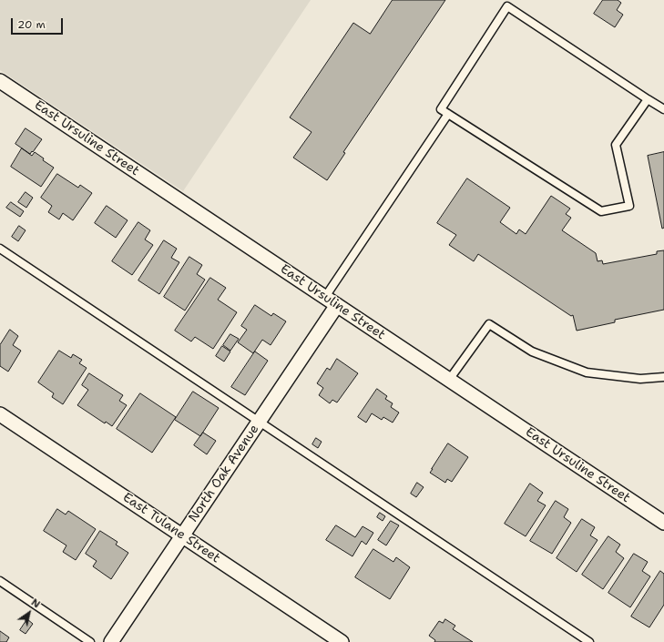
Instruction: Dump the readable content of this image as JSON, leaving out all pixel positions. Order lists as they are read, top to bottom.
{
  "streets": {
    "street": ["East Ursuline Street", "North Oak Avenue", "East Tulane Street"]
  },
  "crossings": [
    ["East Ursuline Street", "North Oak Avenue"],
    ["North Oak Avenue", "East Tulane Street"]
  ],
  "scale_bar": "20 m",
  "north": "top right"
}
